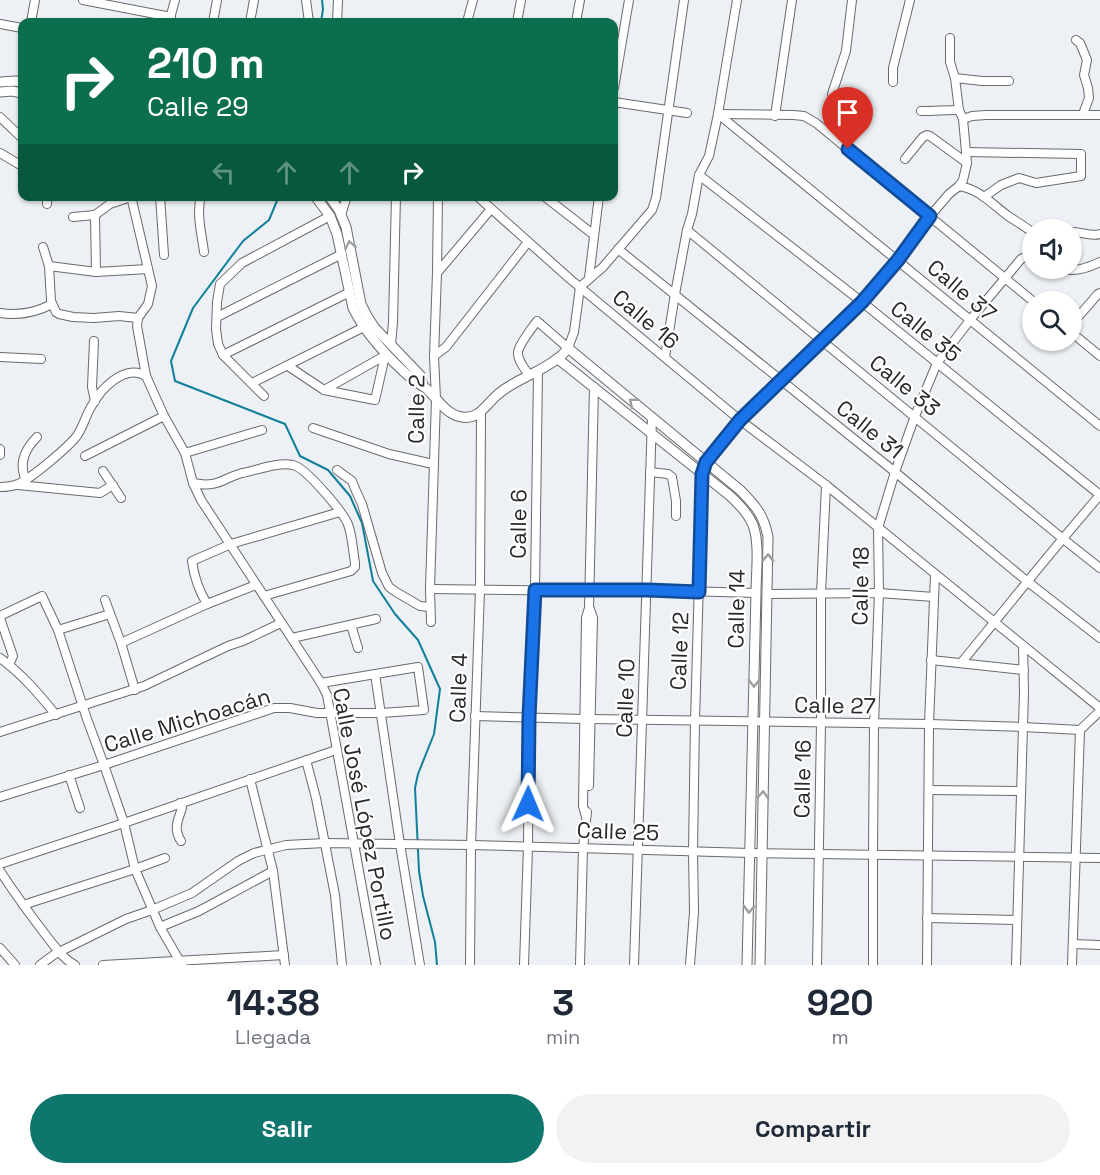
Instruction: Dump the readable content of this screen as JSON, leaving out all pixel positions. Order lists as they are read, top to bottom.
{
  "streets": {
    "main road": ["Calle 14"],
    "street": [
      "Calle 37",
      "Calle 16",
      "Calle 35",
      "Calle 33",
      "Calle 2",
      "Calle 31",
      "Calle 6",
      "Calle 18",
      "Calle 12",
      "Calle 4",
      "Calle 10",
      "Calle 27",
      "Calle Michoacán",
      "Calle José López Portillo",
      "Calle 25"
    ]
  },
  "crossings": [
    ["Calle 37", "Calle 18"],
    ["Calle 37", "Calle 12"],
    ["Calle 16", "Calle 18"],
    ["Calle 16", "Calle 12"],
    ["Calle 16", "Calle 27"],
    ["Calle 16", "Calle 25"],
    ["Calle 35", "Calle 18"],
    ["Calle 35", "Calle 12"],
    ["Calle 33", "Calle 18"],
    ["Calle 33", "Calle 12"],
    ["Calle 31", "Calle 18"],
    ["Calle 31", "Calle 12"],
    ["Calle 6", "Calle 27"],
    ["Calle 6", "Calle 25"],
    ["Calle 18", "Calle 27"],
    ["Calle 18", "Calle 25"],
    ["Calle 14", "Calle 12"],
    ["Calle 14", "Calle 10"],
    ["Calle 14", "Calle 27"],
    ["Calle 14", "Calle 25"],
    ["Calle 12", "Calle 27"],
    ["Calle 12", "Calle 25"],
    ["Calle 4", "Calle 27"],
    ["Calle 4", "Calle 25"],
    ["Calle 10", "Calle 27"],
    ["Calle 10", "Calle 25"],
    ["Calle Michoacán", "Calle José López Portillo"],
    ["Calle José López Portillo", "Calle 25"]
  ],
  "page": {
    "turn": ["210 m", "Calle 29"],
    "eta": [
      "14:38",
      "Llegada",
      "3",
      "min",
      "920",
      "m"
    ],
    "buttons": ["Salir", "Compartir"]
  }
}
